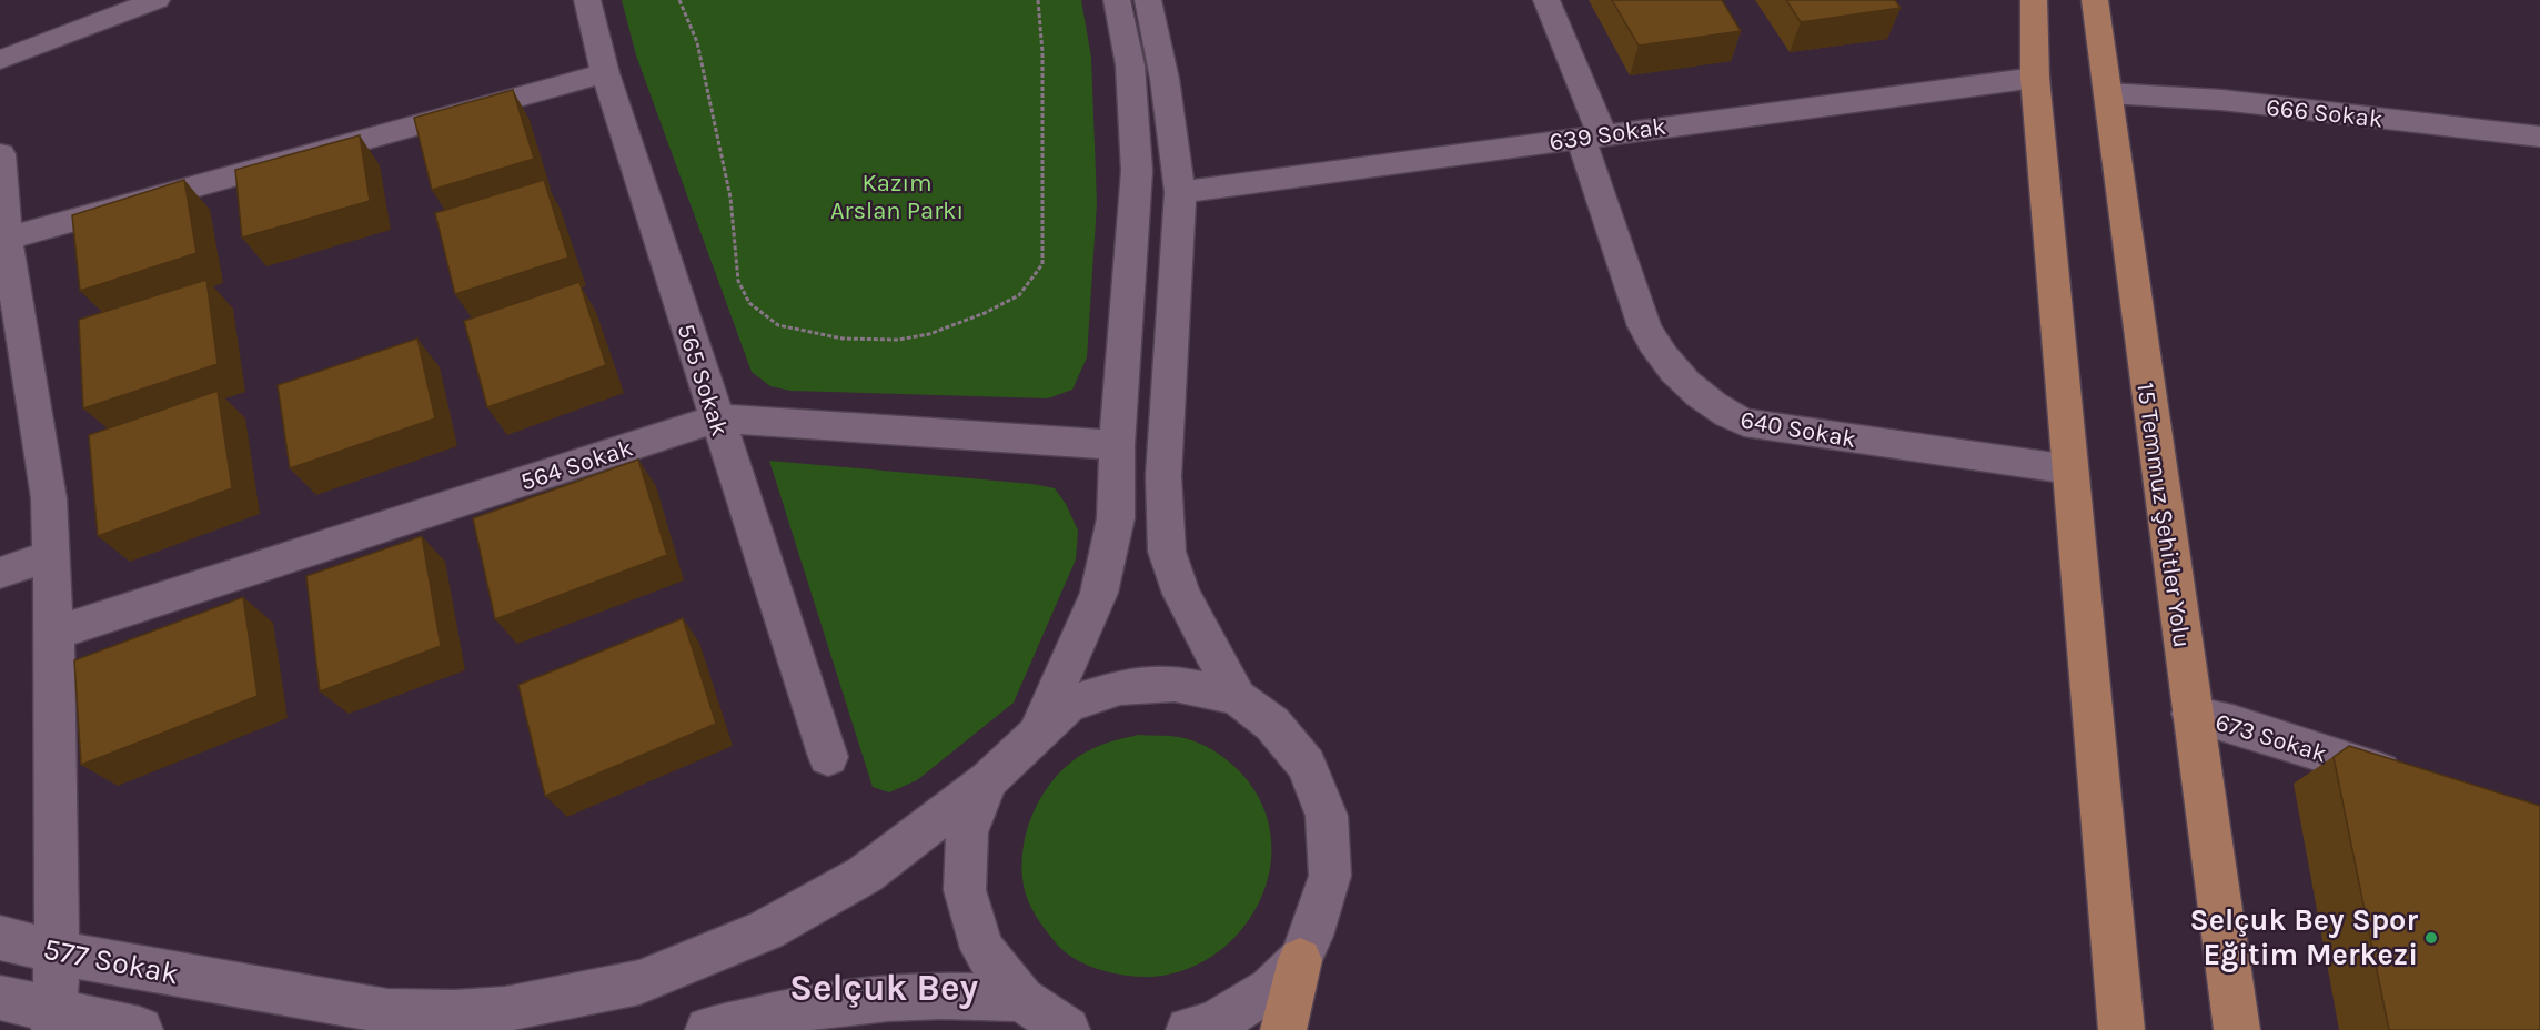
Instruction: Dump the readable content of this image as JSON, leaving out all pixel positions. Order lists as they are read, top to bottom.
{
  "streets": {
    "main road": ["15 Temmuz Şehitler Yolu"],
    "street": [
      "666 Sokak",
      "639 Sokak",
      "565 Sokak",
      "640 Sokak",
      "564 Sokak",
      "673 Sokak",
      "577 Sokak"
    ]
  },
  "crossings": [
    ["666 Sokak", "15 Temmuz Şehitler Yolu"],
    ["639 Sokak", "640 Sokak"],
    ["565 Sokak", "564 Sokak"],
    ["15 Temmuz Şehitler Yolu", "673 Sokak"]
  ],
  "districts": ["Selçuk Bey"],
  "parks": ["Kazım Arslan Parkı"],
  "places": ["Selçuk Bey Spor Eğitim Merkezi"]
}
